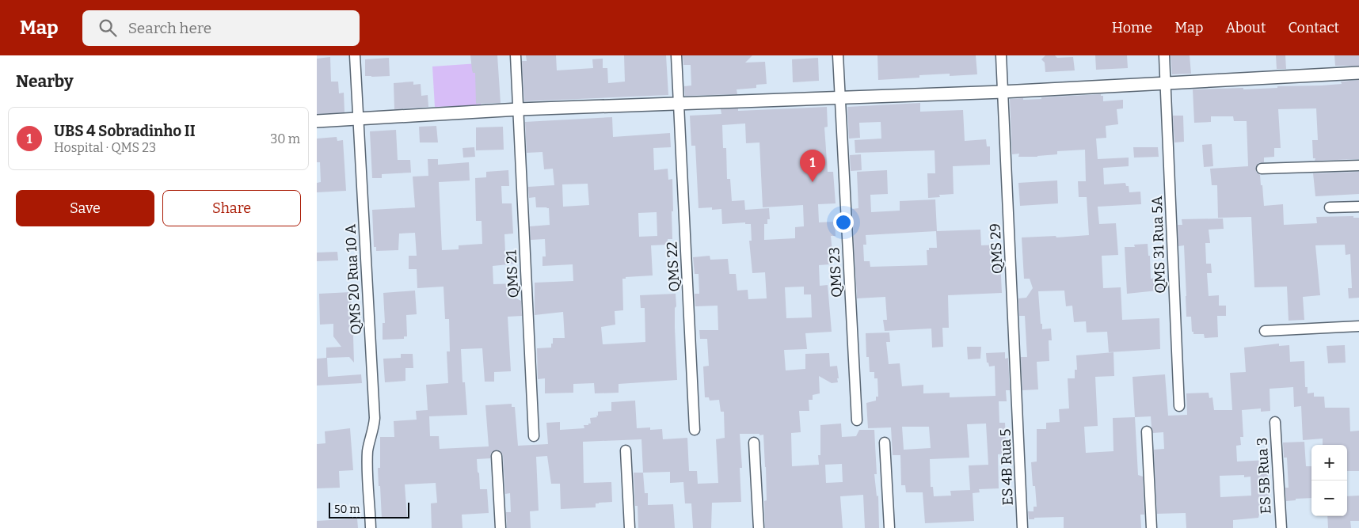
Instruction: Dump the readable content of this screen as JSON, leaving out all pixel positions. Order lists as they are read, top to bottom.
{
  "streets": {
    "street": [
      "QMS 31 Rua 5A",
      "QMS 29",
      "QMS 22",
      "QMS 23",
      "QMS 21",
      "QMS 20 Rua 10 A",
      "ES 4B Rua 5",
      "ES 5B Rua 3"
    ]
  },
  "crossings": [
    ["QMS 29", "ES 4B Rua 5"]
  ],
  "scale_bar": "50 m",
  "page": {
    "header": "Map",
    "search": "Search here",
    "nav": [
      "Home",
      "Map",
      "About",
      "Contact"
    ],
    "heading": "Nearby",
    "list": [
      {
        "mark": "1",
        "name": "UBS 4 Sobradinho II",
        "note": "Hospital · QMS 23",
        "value": "30 m"
      }
    ],
    "pins": "1",
    "buttons": ["Save", "Share"],
    "map_buttons": ["+", "−"],
    "scale": "50 m"
  }
}
